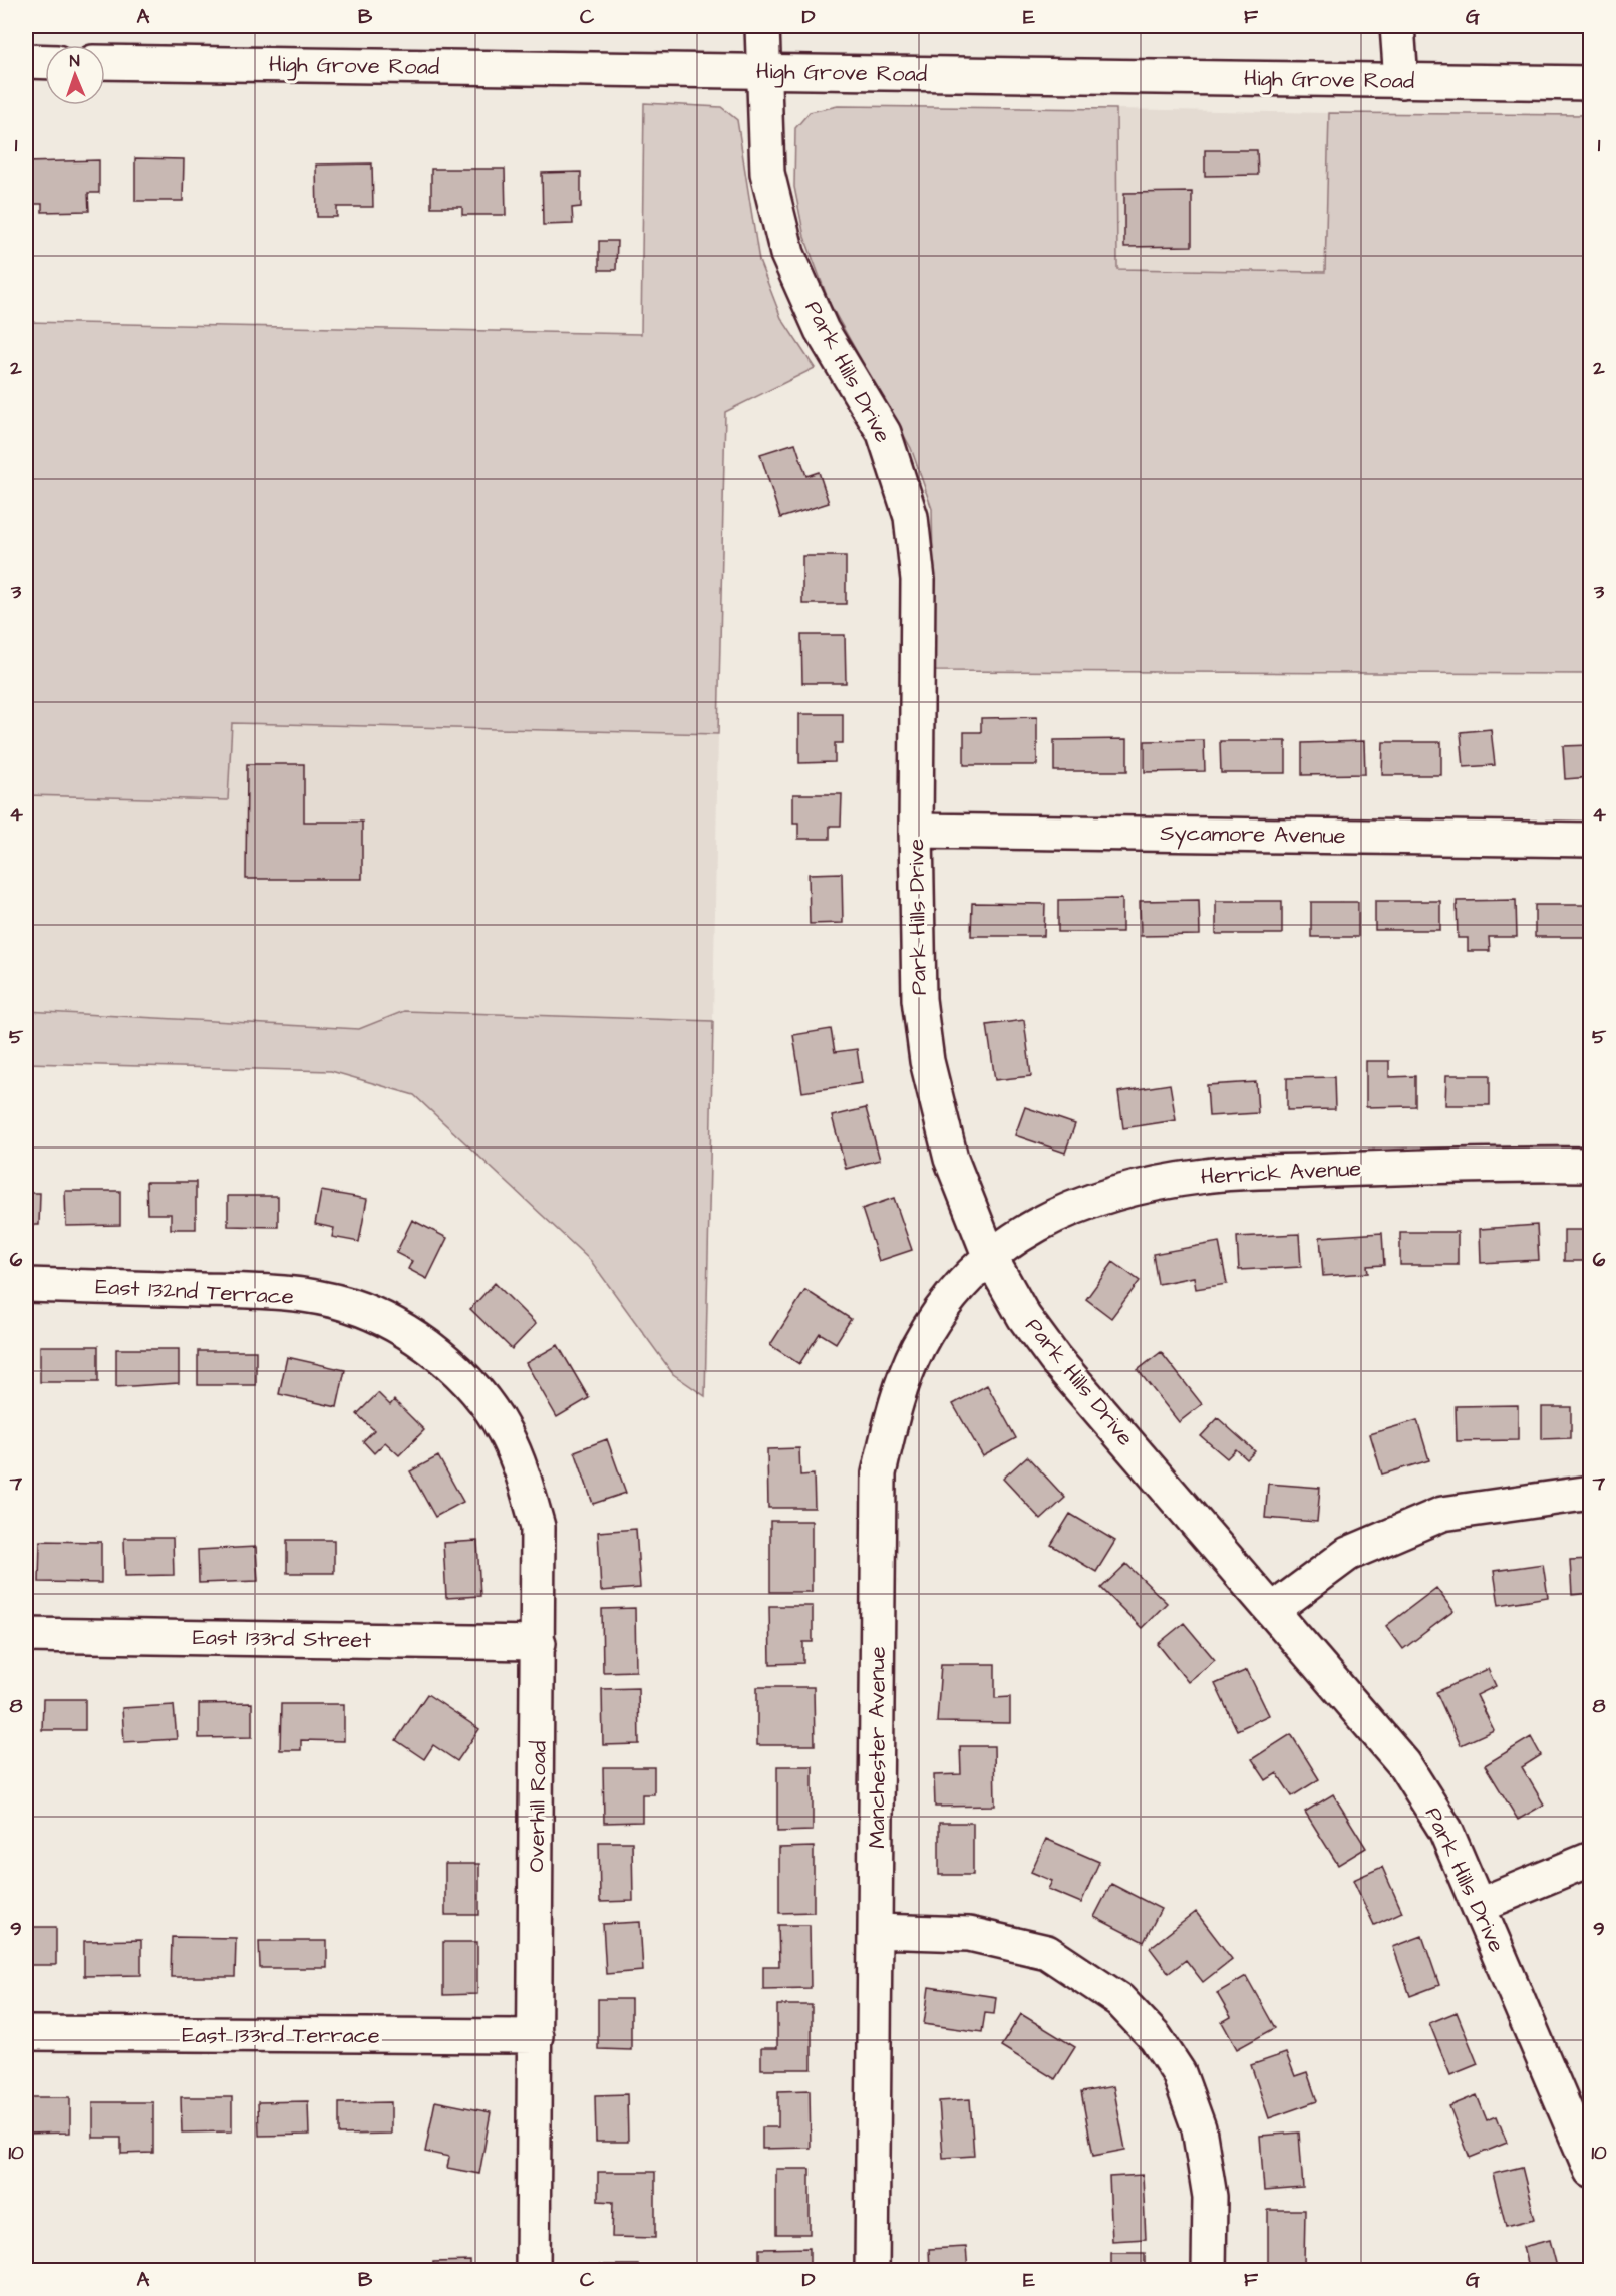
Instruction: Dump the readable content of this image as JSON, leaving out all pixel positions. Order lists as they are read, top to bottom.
{
  "streets": {
    "street": [
      "High Grove Road",
      "Park Hills Drive",
      "Sycamore Avenue",
      "Herrick Avenue",
      "East 132nd Terrace",
      "East 133rd Street",
      "Manchester Avenue",
      "Overhill Road",
      "East 133rd Terrace"
    ]
  },
  "crossings": [
    ["High Grove Road", "Park Hills Drive"],
    ["Park Hills Drive", "Sycamore Avenue"],
    ["Park Hills Drive", "Herrick Avenue"],
    ["Park Hills Drive", "Manchester Avenue"],
    ["Herrick Avenue", "Manchester Avenue"],
    ["East 132nd Terrace", "Overhill Road"],
    ["East 133rd Street", "Overhill Road"],
    ["Overhill Road", "East 133rd Terrace"]
  ],
  "north": "top",
  "grid": {
    "columns": [
      "A",
      "B",
      "C",
      "D",
      "E",
      "F",
      "G"
    ],
    "rows": [
      "1",
      "2",
      "3",
      "4",
      "5",
      "6",
      "7",
      "8",
      "9",
      "10"
    ]
  }
}
